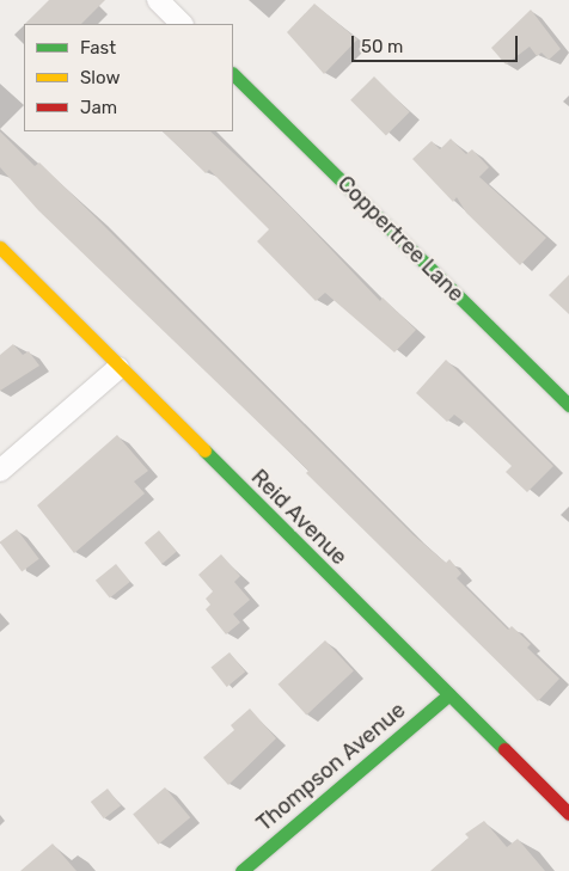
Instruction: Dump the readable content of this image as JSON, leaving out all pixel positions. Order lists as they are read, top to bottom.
{
  "streets": {
    "street": ["Coppertree Lane", "Reid Avenue", "Thompson Avenue"]
  },
  "crossings": [
    ["Reid Avenue", "Thompson Avenue"]
  ],
  "legend": ["Fast", "Slow", "Jam"],
  "scale_bar": "50 m"
}
